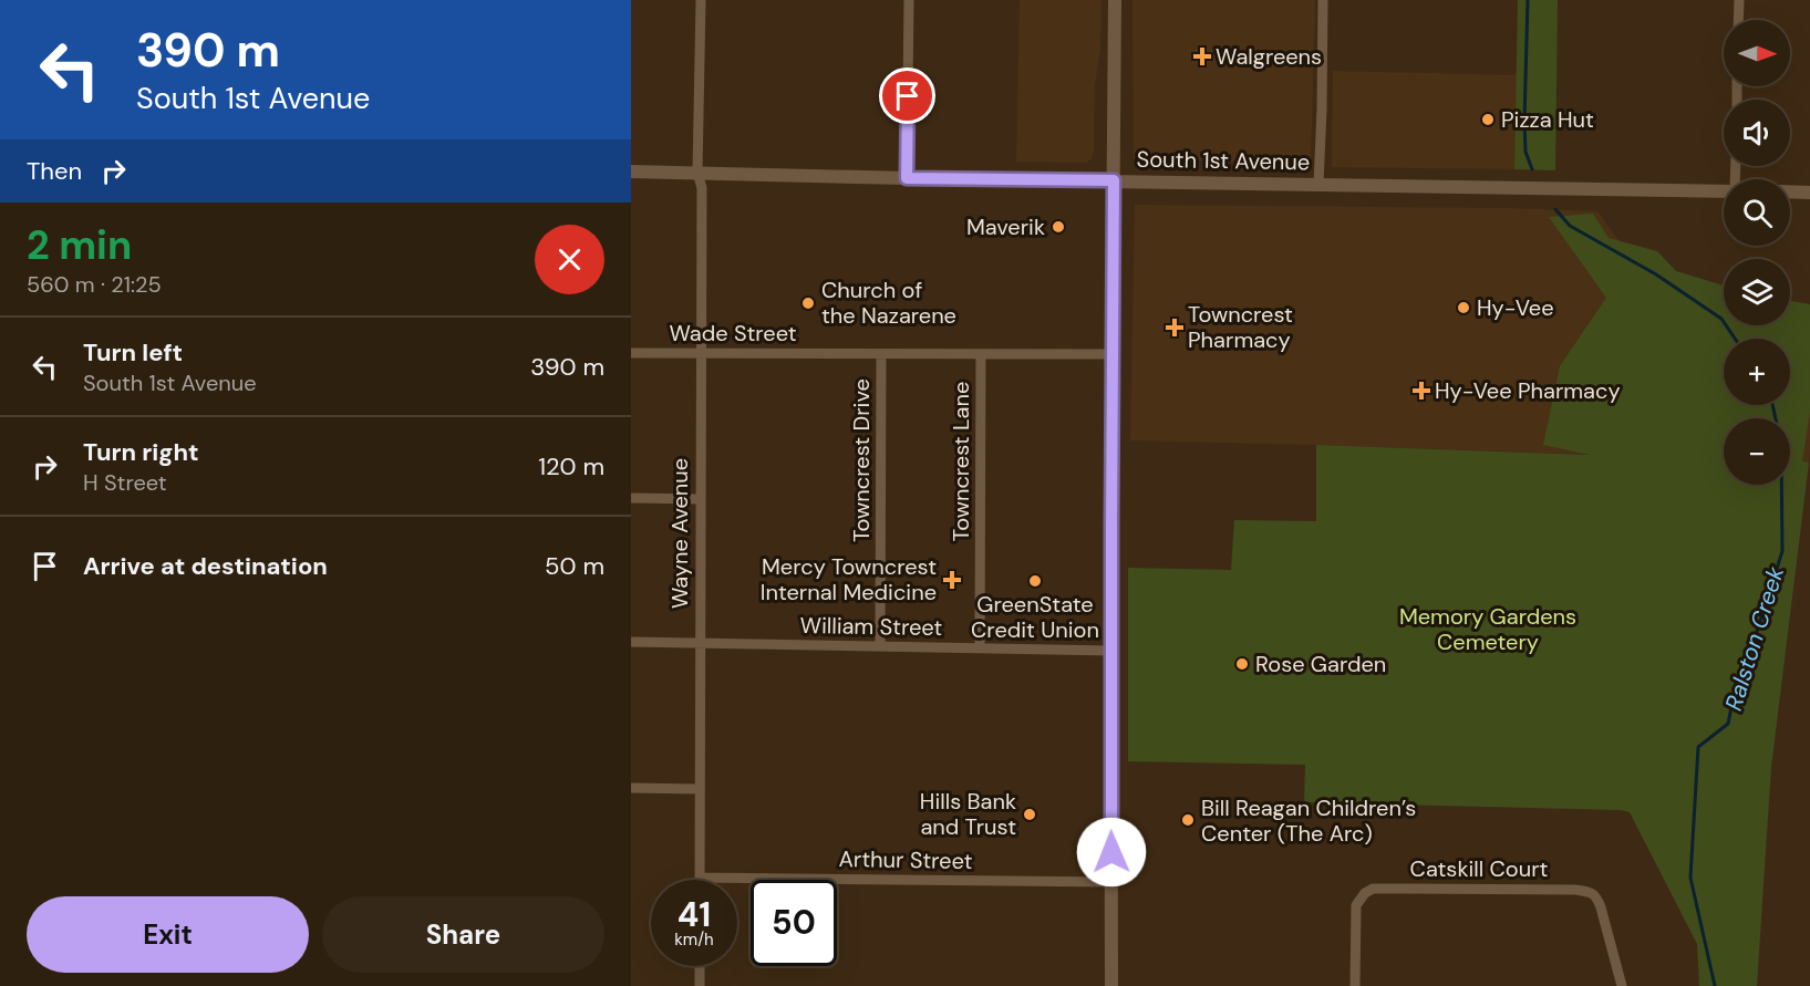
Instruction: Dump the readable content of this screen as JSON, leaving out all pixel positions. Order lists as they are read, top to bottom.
{
  "streets": {
    "main road": ["South 1st Avenue"],
    "street": [
      "Wade Street",
      "Towncrest Drive",
      "Towncrest Lane",
      "Wayne Avenue",
      "William Street",
      "Arthur Street",
      "Catskill Court"
    ]
  },
  "crossings": [
    ["South 1st Avenue", "Wayne Avenue"],
    ["Wade Street", "Towncrest Drive"],
    ["Wade Street", "Towncrest Lane"],
    ["Wade Street", "Wayne Avenue"],
    ["Towncrest Drive", "William Street"],
    ["Towncrest Lane", "William Street"],
    ["Wayne Avenue", "William Street"],
    ["Wayne Avenue", "Arthur Street"]
  ],
  "water": ["Ralston Creek"],
  "parks": ["Memory Gardens Cemetery"],
  "places": {
    "health": [
      "Walgreens",
      "Towncrest Pharmacy",
      "Hy-Vee Pharmacy",
      "Mercy Towncrest Internal Medicine"
    ],
    "other": [
      "Pizza Hut",
      "Maverik",
      "Church of the Nazarene",
      "Hy-Vee",
      "GreenState Credit Union",
      "Rose Garden",
      "Hills Bank and Trust",
      "Bill Reagan Children’s Center (The Arc)"
    ]
  },
  "north": "right",
  "page": {
    "turn": ["390 m", "South 1st Avenue"],
    "map_buttons": ["+", "−"],
    "then": "Then",
    "heading": ["2 min", "560 m · 21:25"],
    "list": [
      {
        "name": "Turn left",
        "note": "South 1st Avenue",
        "value": "390 m"
      },
      {
        "name": "Turn right",
        "note": "H Street",
        "value": "120 m"
      },
      {
        "name": "Arrive at destination",
        "value": "50 m"
      }
    ],
    "speed": "41 km/h",
    "limit": "50",
    "buttons": ["Exit", "Share"]
  }
}
